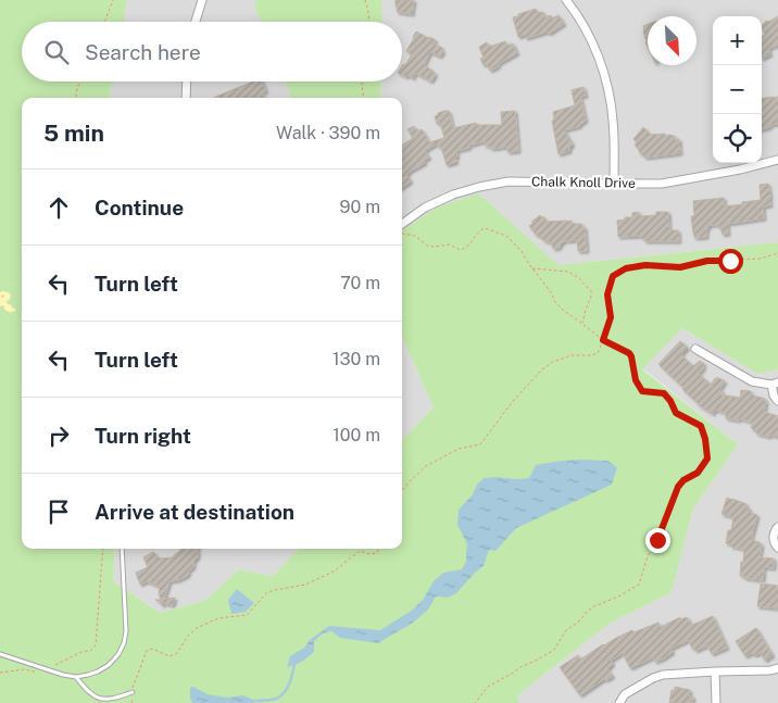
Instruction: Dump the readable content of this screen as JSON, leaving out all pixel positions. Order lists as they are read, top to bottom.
{
  "streets": {
    "street": ["Chalk Knoll Drive"]
  },
  "north": "bottom right",
  "page": {
    "map_buttons": ["+", "−"],
    "search": "Search here",
    "heading": ["5 min", "Walk · 390 m"],
    "list": [
      ["Continue", "90 m"],
      ["Turn left", "70 m"],
      ["Turn left", "130 m"],
      ["Turn right", "100 m"],
      "Arrive at destination"
    ]
  }
}
